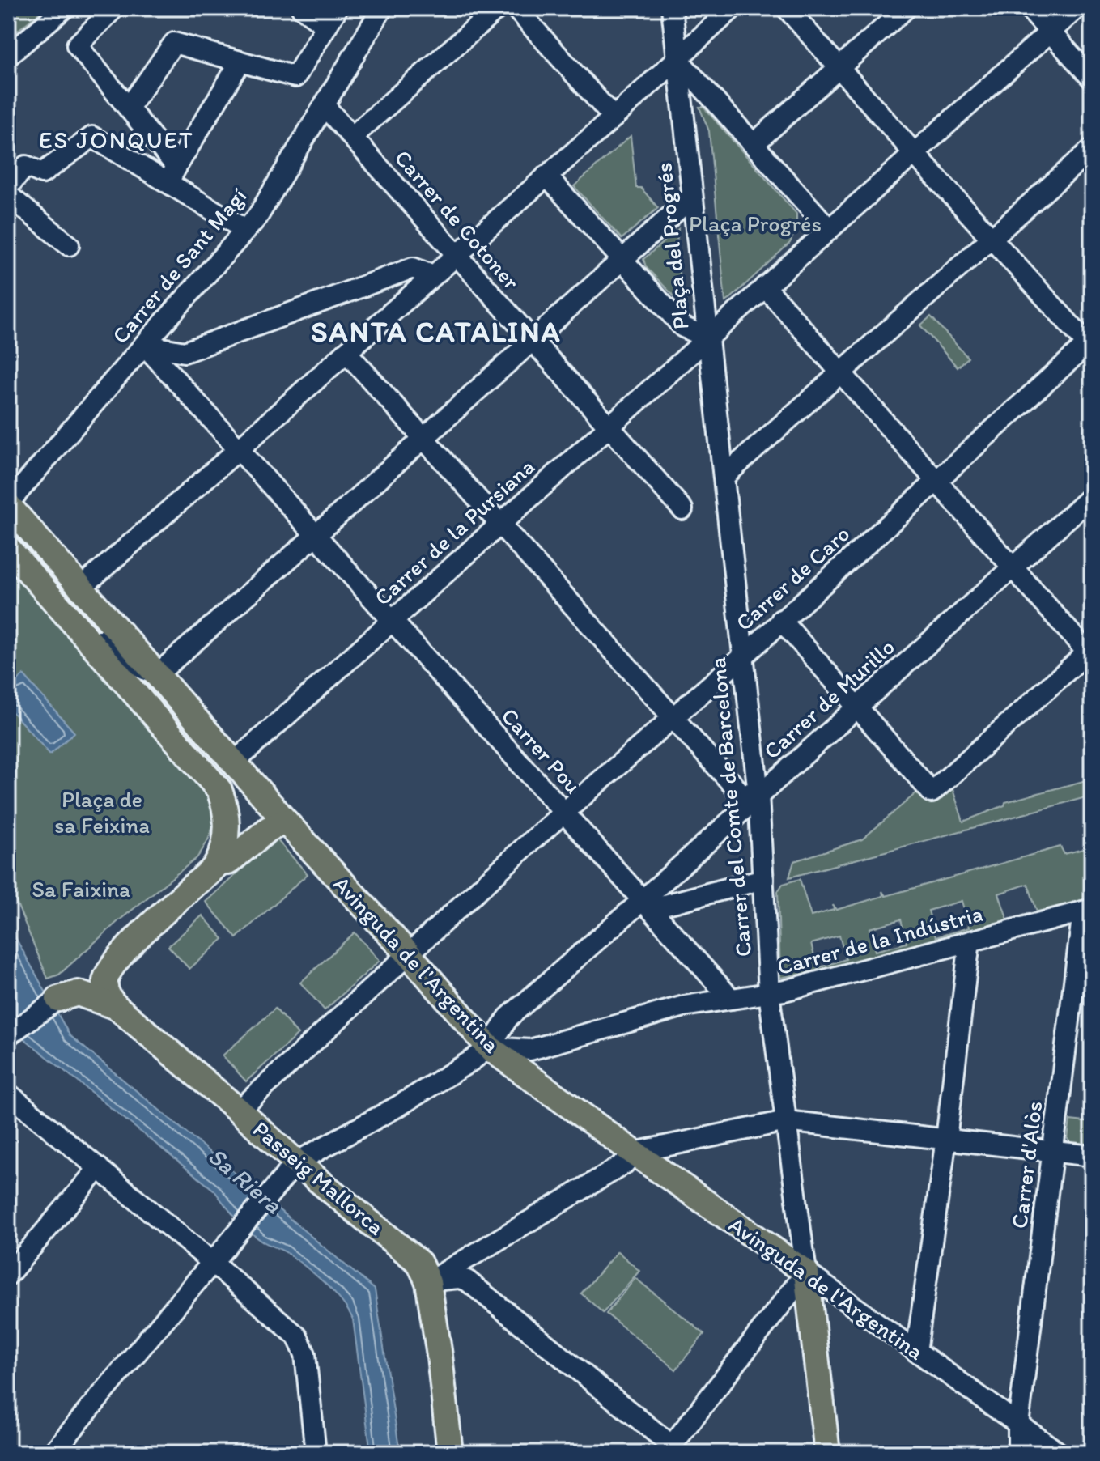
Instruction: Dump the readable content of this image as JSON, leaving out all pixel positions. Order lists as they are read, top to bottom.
{
  "streets": {
    "main road": ["Avinguda de l'Argentina", "Passeig Mallorca"],
    "street": [
      "Carrer de Cotoner",
      "Plaça del Progrés",
      "Carrer de Sant Magí",
      "Carrer de la Pursiana",
      "Carrer de Caro",
      "Carrer de Murillo",
      "Carrer Pou",
      "Carrer del Comte de Barcelona",
      "Carrer de la Indústria",
      "Carrer d'Alòs"
    ]
  },
  "crossings": [
    ["Carrer de Cotoner", "Carrer de Sant Magí"],
    ["Carrer de Cotoner", "Carrer de la Pursiana"],
    ["Plaça del Progrés", "Carrer de la Pursiana"],
    ["Plaça del Progrés", "Carrer del Comte de Barcelona"],
    ["Carrer de Sant Magí", "Carrer Pou"],
    ["Carrer de Sant Magí", "Avinguda de l'Argentina"],
    ["Carrer de la Pursiana", "Carrer Pou"],
    ["Carrer de la Pursiana", "Carrer del Comte de Barcelona"],
    ["Carrer de la Pursiana", "Avinguda de l'Argentina"],
    ["Carrer de Caro", "Carrer Pou"],
    ["Carrer de Caro", "Carrer del Comte de Barcelona"],
    ["Carrer de Caro", "Avinguda de l'Argentina"],
    ["Carrer de Caro", "Passeig Mallorca"],
    ["Carrer de Murillo", "Carrer Pou"],
    ["Carrer de Murillo", "Carrer del Comte de Barcelona"],
    ["Carrer de Murillo", "Carrer de la Indústria"],
    ["Carrer de Murillo", "Avinguda de l'Argentina"],
    ["Carrer Pou", "Carrer de la Indústria"],
    ["Carrer del Comte de Barcelona", "Carrer de la Indústria"],
    ["Carrer del Comte de Barcelona", "Avinguda de l'Argentina"],
    ["Carrer de la Indústria", "Avinguda de l'Argentina"],
    ["Carrer de la Indústria", "Carrer d'Alòs"],
    ["Avinguda de l'Argentina", "Carrer d'Alòs"]
  ],
  "districts": ["ES JONQUET", "SANTA CATALINA"],
  "water": ["Sa Riera"],
  "parks": ["Plaça Progrés", "Plaça de sa Feixina", "Sa Faixina"]
}
